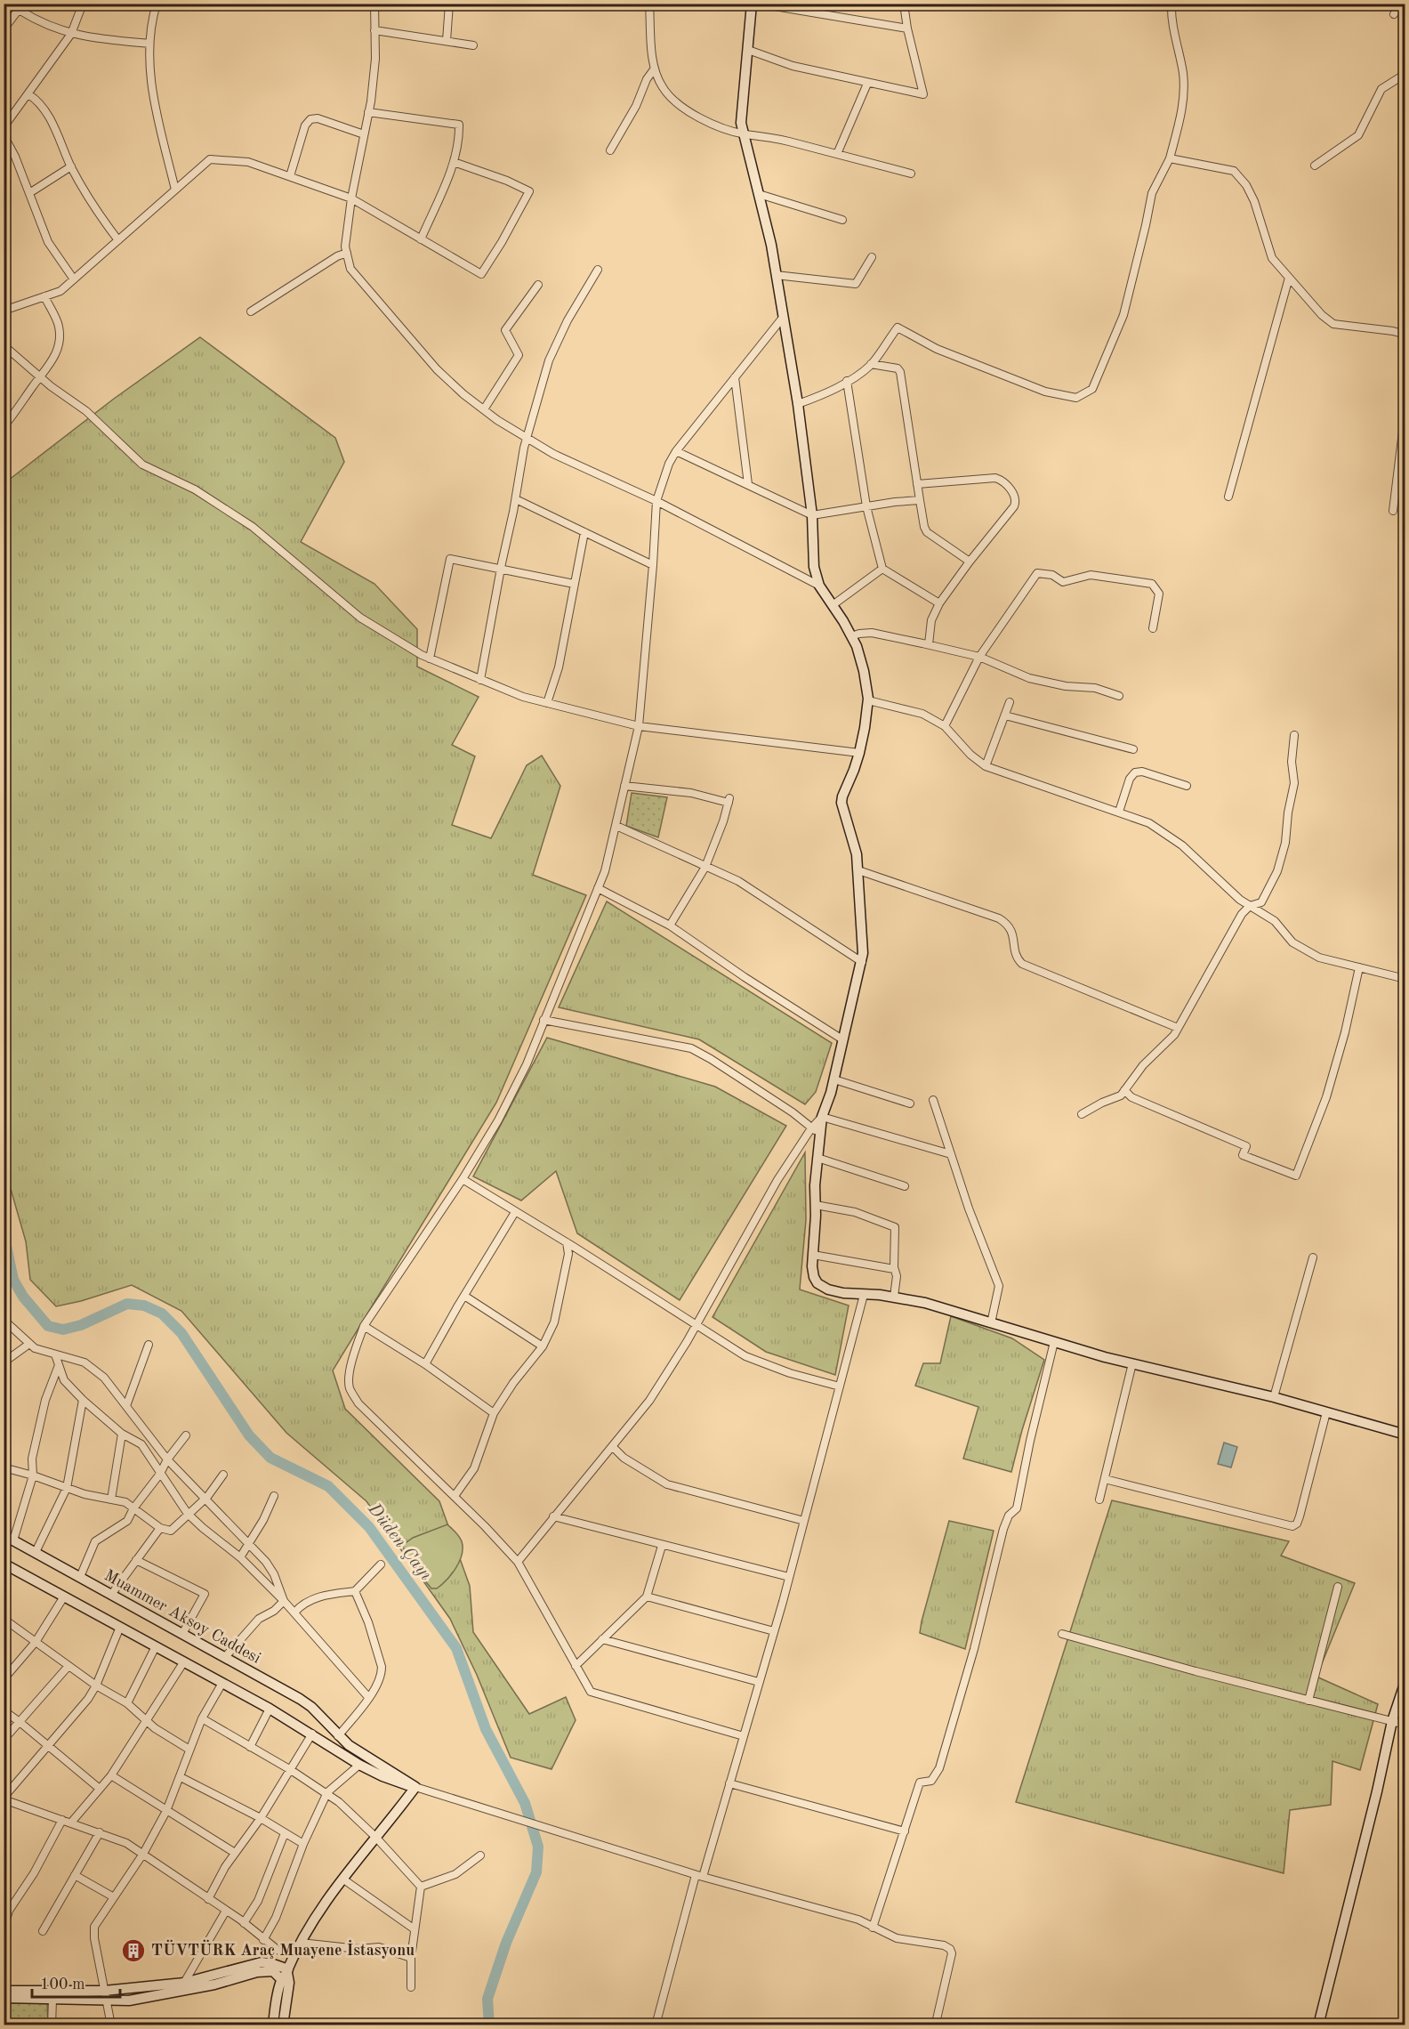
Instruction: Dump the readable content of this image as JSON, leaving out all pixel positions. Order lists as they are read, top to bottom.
{
  "streets": {
    "street": ["Muammer Aksoy Caddesi"]
  },
  "water": ["Düden Çayı"],
  "places": {
    "building": ["TÜVTÜRK Araç Muayene İstasyonu"]
  },
  "scale_bar": "100 m"
}
